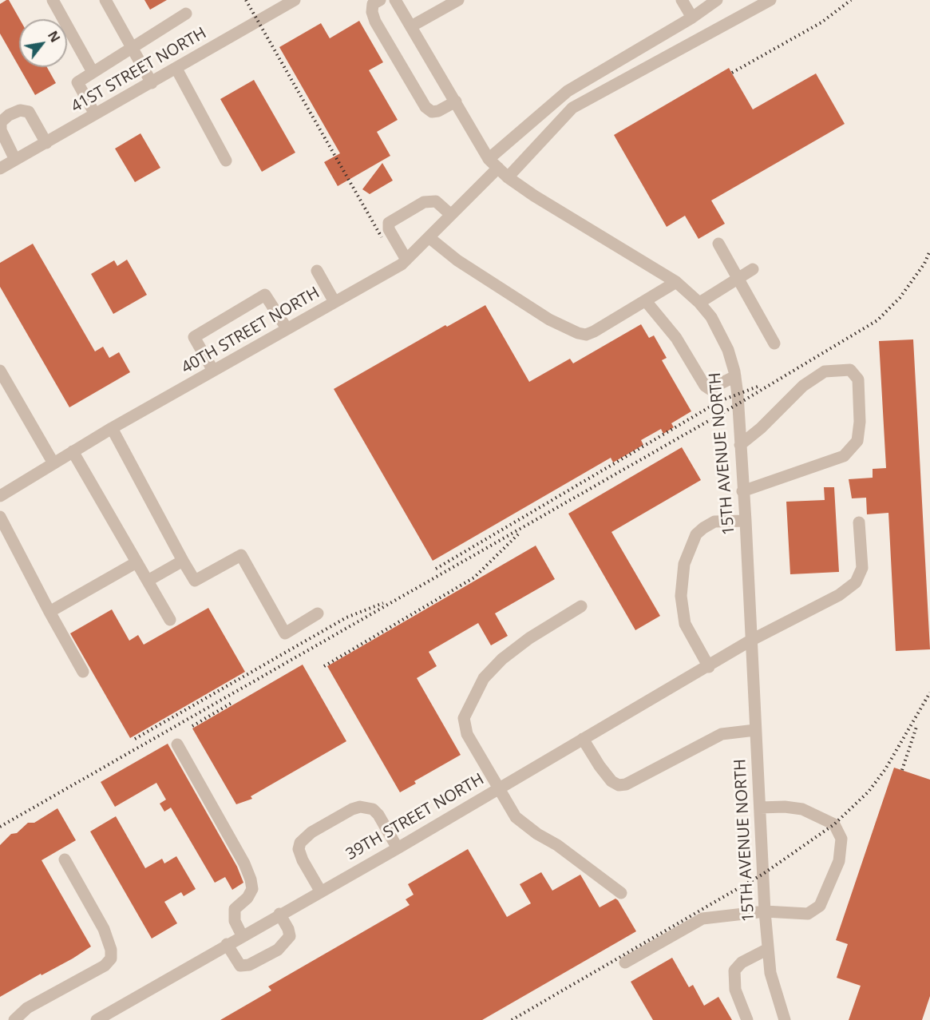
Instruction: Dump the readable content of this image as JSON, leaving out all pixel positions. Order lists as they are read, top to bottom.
{
  "streets": {
    "street": [
      "41ST STREET NORTH",
      "40TH STREET NORTH",
      "15TH AVENUE NORTH",
      "39TH STREET NORTH"
    ]
  },
  "crossings": [
    ["40TH STREET NORTH", "15TH AVENUE NORTH"],
    ["15TH AVENUE NORTH", "39TH STREET NORTH"]
  ],
  "north": "top right"
}
